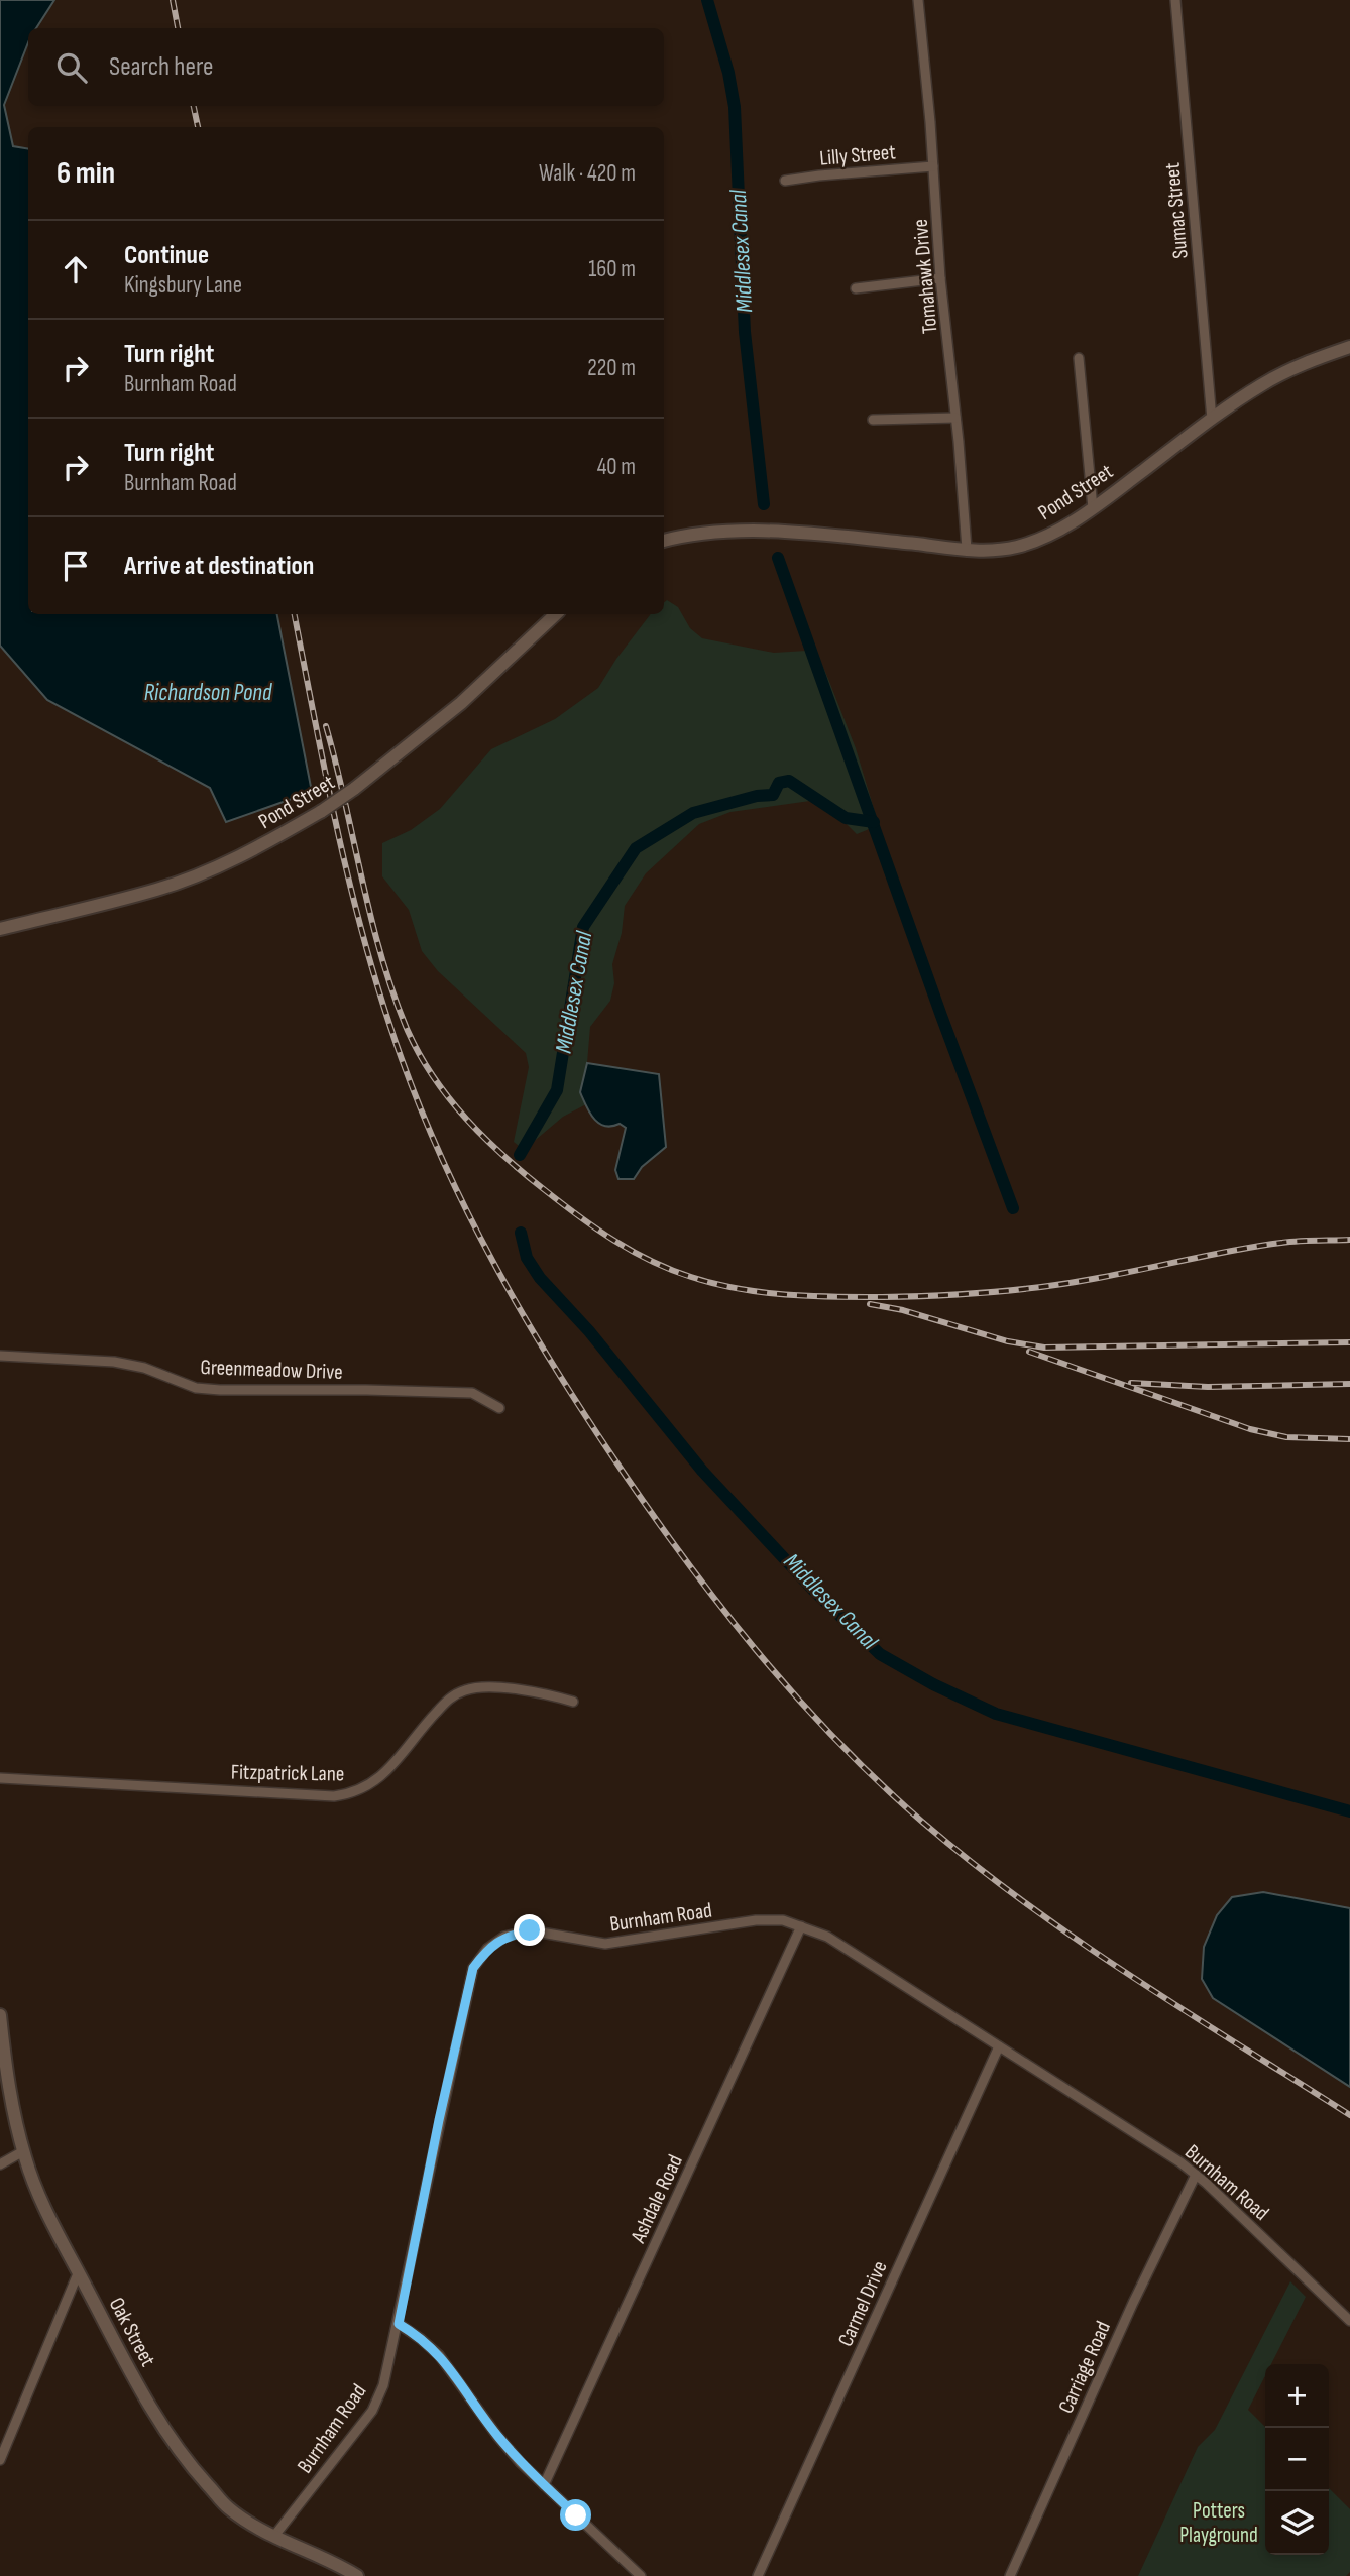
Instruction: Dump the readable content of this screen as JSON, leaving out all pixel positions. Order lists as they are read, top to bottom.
{
  "streets": {
    "street": [
      "Lilly Street",
      "Sumac Street",
      "Tomahawk Drive",
      "Pond Street",
      "Greenmeadow Drive",
      "Fitzpatrick Lane",
      "Burnham Road",
      "Ashdale Road",
      "Carmel Drive",
      "Oak Street",
      "Carriage Road"
    ]
  },
  "crossings": [
    ["Lilly Street", "Tomahawk Drive"],
    ["Sumac Street", "Pond Street"],
    ["Tomahawk Drive", "Pond Street"],
    ["Burnham Road", "Ashdale Road"],
    ["Burnham Road", "Carmel Drive"],
    ["Burnham Road", "Oak Street"],
    ["Burnham Road", "Carriage Road"]
  ],
  "water": ["Middlesex Canal", "Richardson Pond"],
  "parks": ["Potters Playground"],
  "page": {
    "search": "Search here",
    "heading": ["6 min", "Walk · 420 m"],
    "list": [
      ["Continue", "Kingsbury Lane", "160 m"],
      ["Turn right", "Burnham Road", "220 m"],
      ["Turn right", "Burnham Road", "40 m"],
      "Arrive at destination"
    ],
    "map_buttons": ["+", "−"]
  }
}
